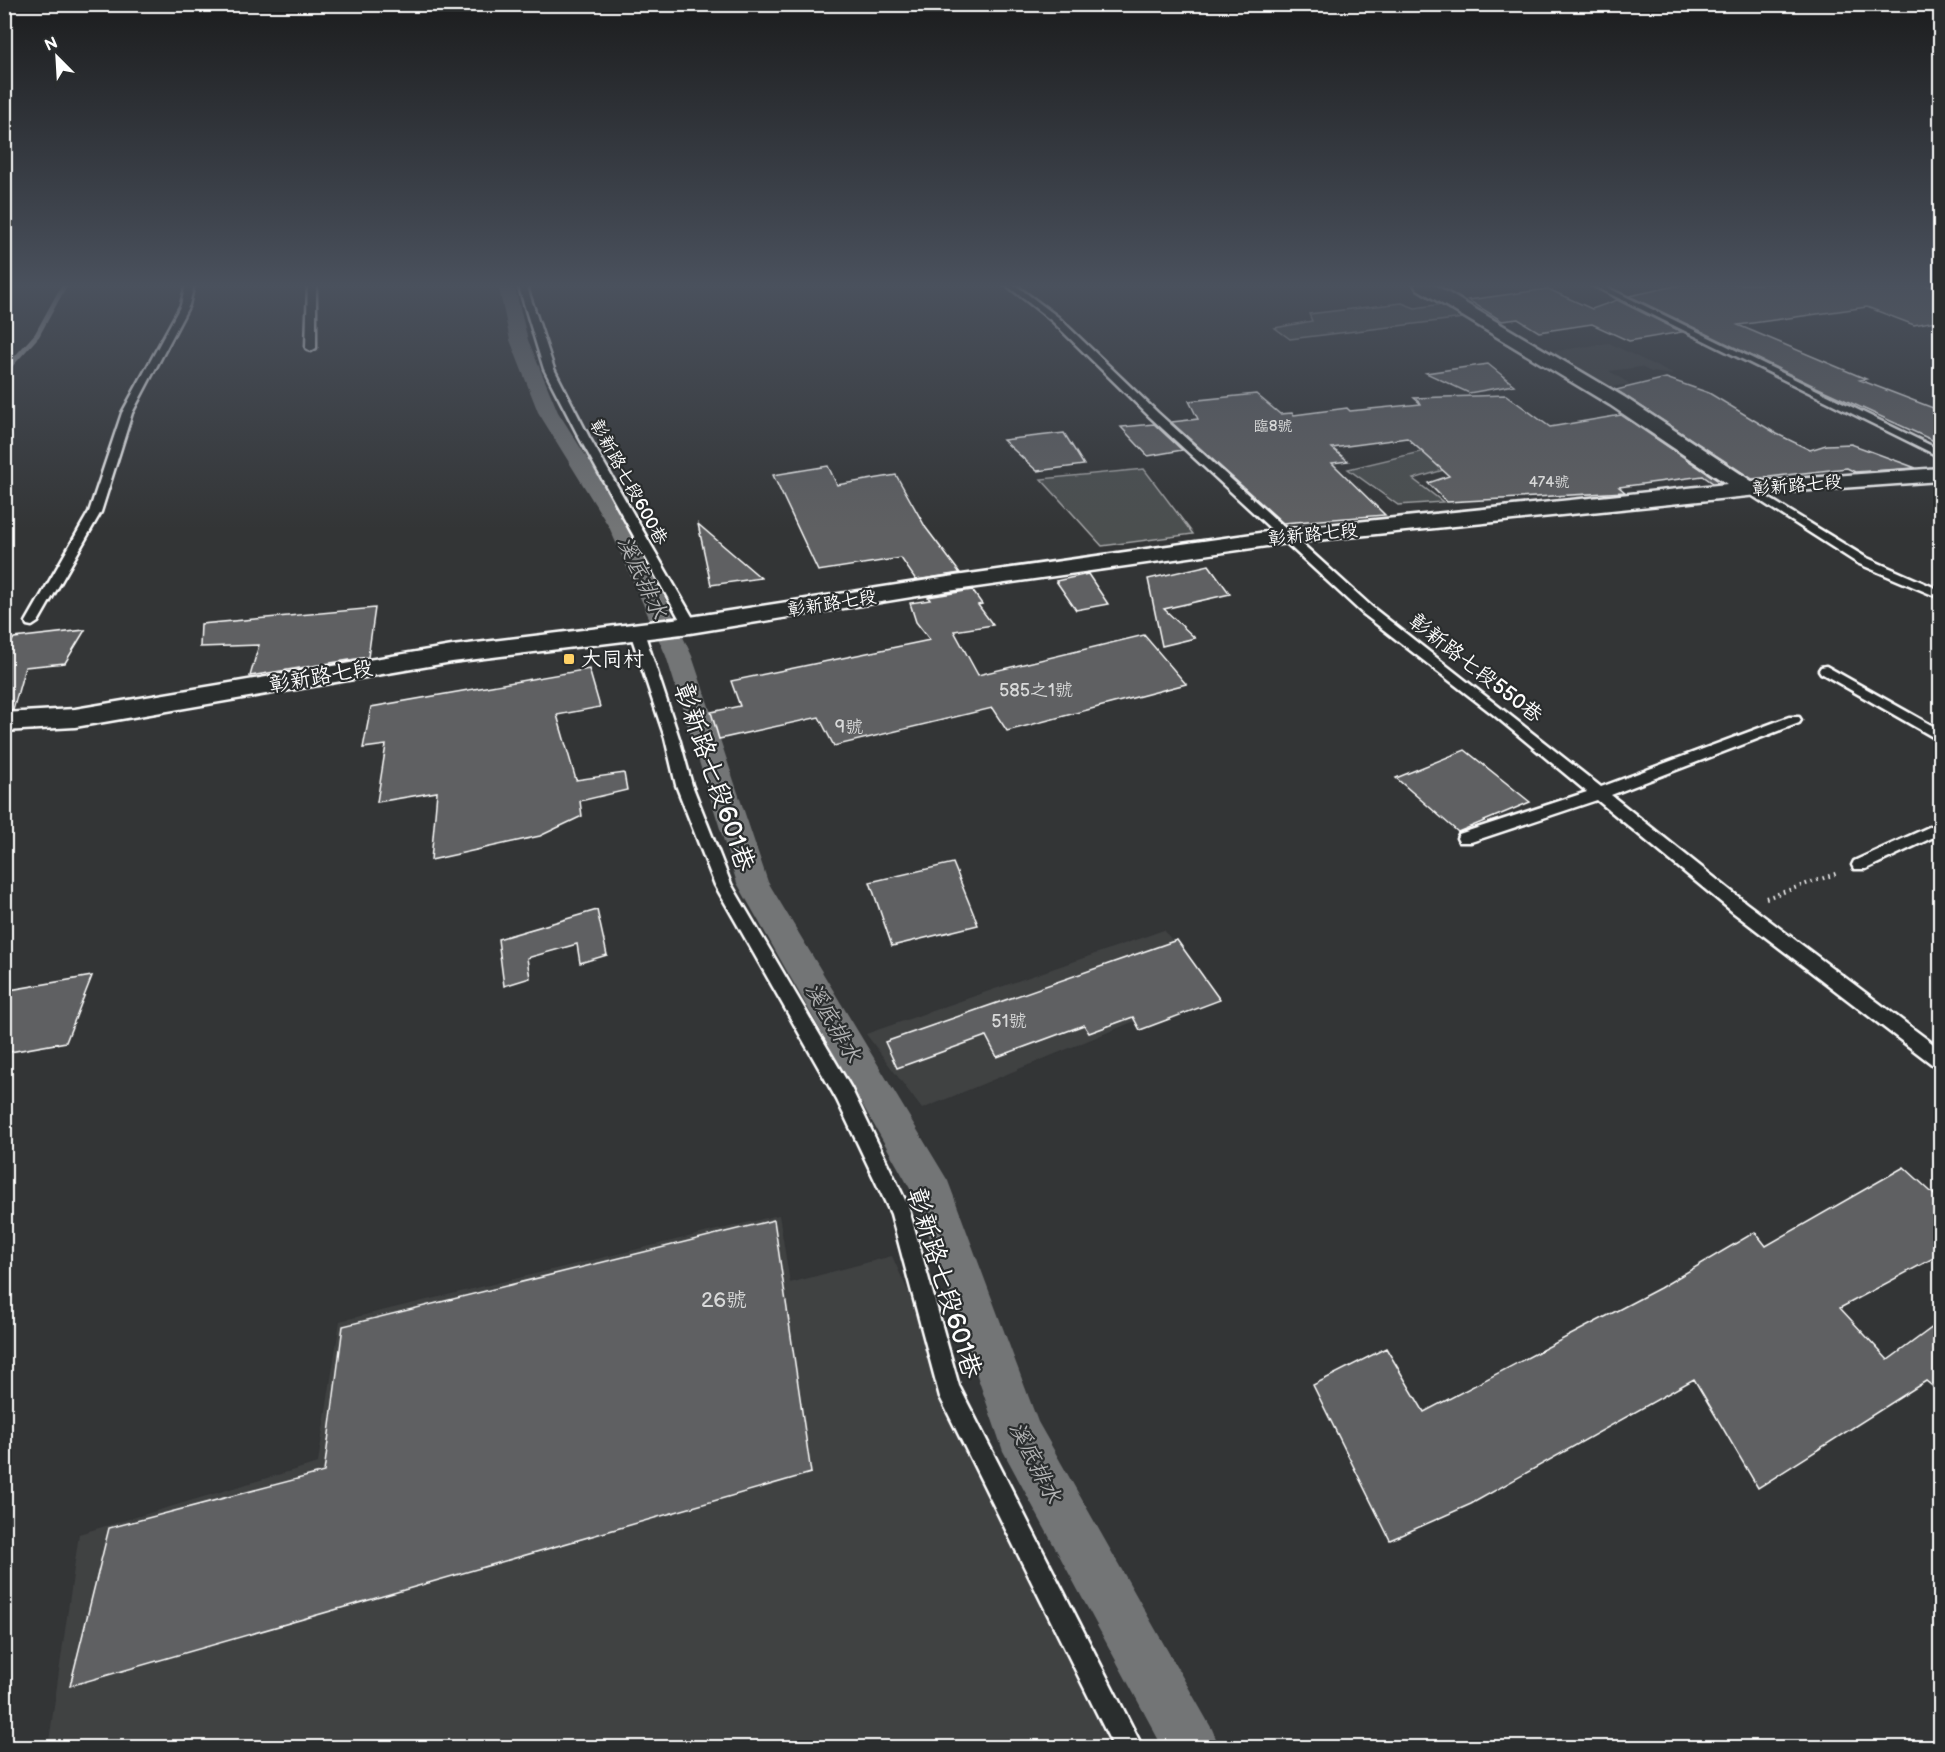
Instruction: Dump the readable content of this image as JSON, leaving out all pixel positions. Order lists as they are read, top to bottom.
{
  "streets": {
    "street": ["彰新路七段"],
    "lane": ["彰新路七段600巷", "彰新路七段550巷", "彰新路七段601巷"]
  },
  "crossings": [
    ["彰新路七段600巷", "彰新路七段"],
    ["彰新路七段", "彰新路七段550巷"],
    ["彰新路七段", "彰新路七段601巷"]
  ],
  "water": ["溪底排水"],
  "places": {
    "transit": ["大同村"]
  },
  "house_numbers": [
    "臨8號",
    "474號",
    "585之1號",
    "9號",
    "51號",
    "26號"
  ],
  "north": "top left"
}
